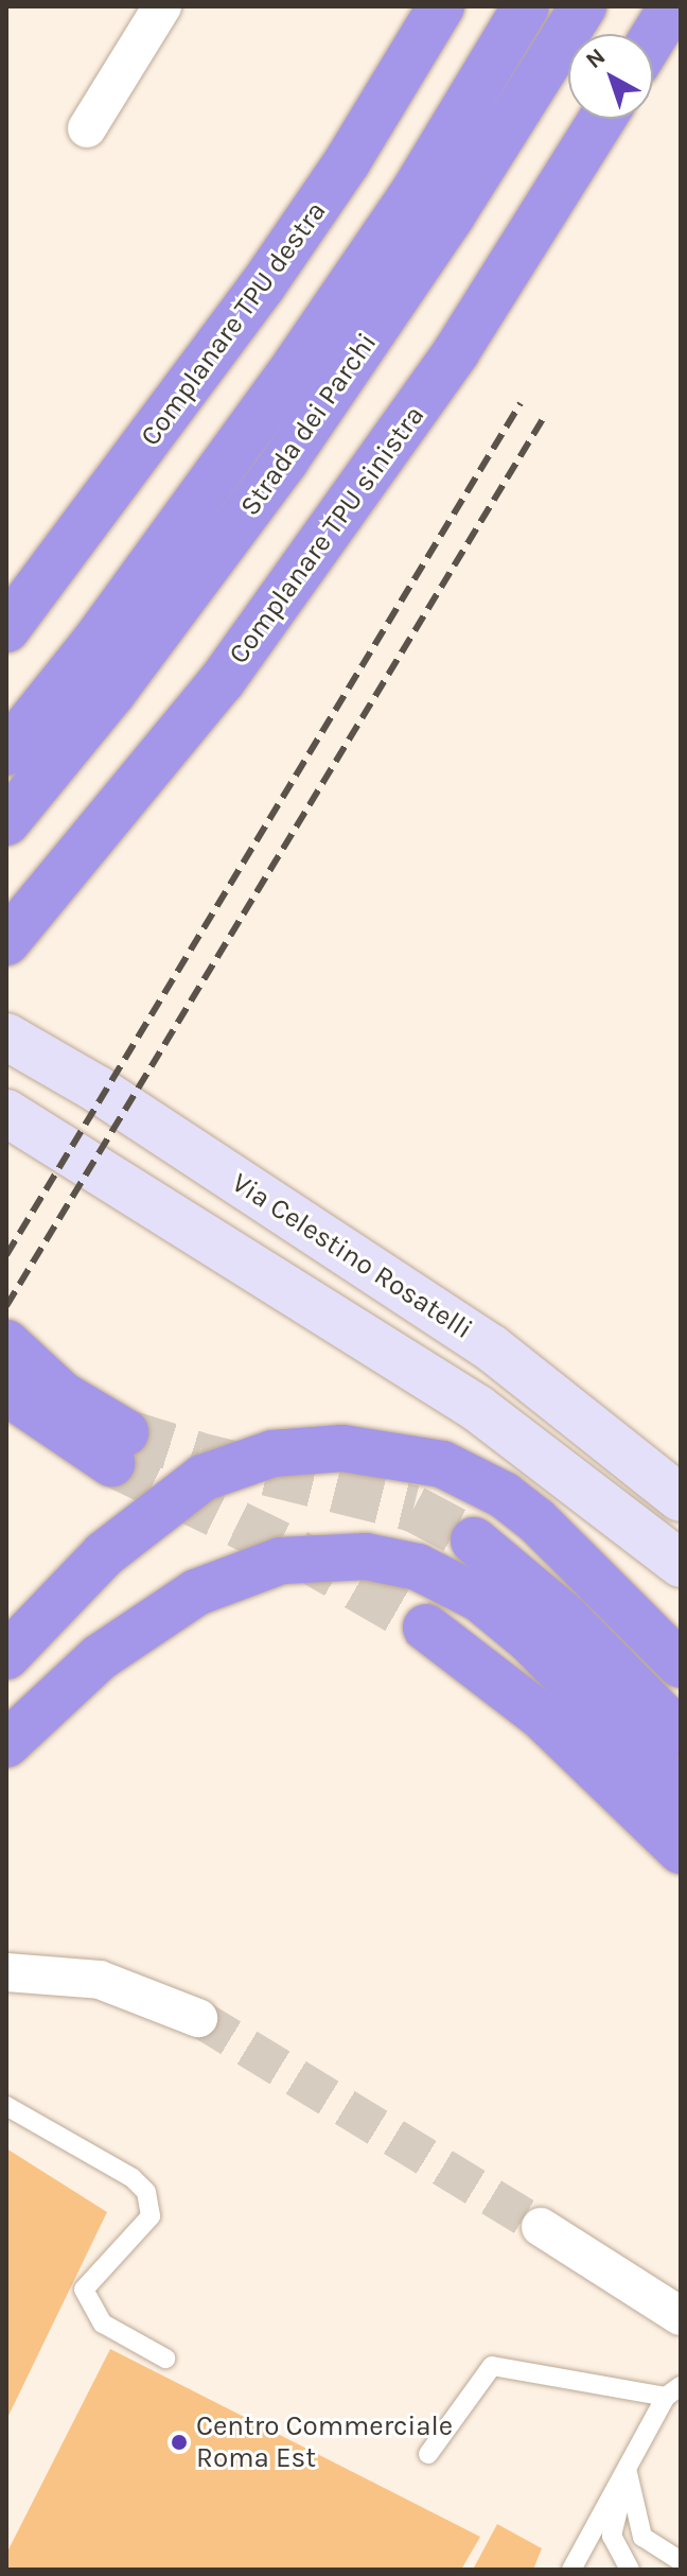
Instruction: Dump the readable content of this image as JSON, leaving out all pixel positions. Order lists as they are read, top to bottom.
{
  "streets": {
    "highway": ["Complanare TPU destra", "Strada dei Parchi", "Complanare TPU sinistra"],
    "street": ["Via Celestino Rosatelli"]
  },
  "places": ["Centro Commerciale Roma Est"],
  "north": "top left"
}
